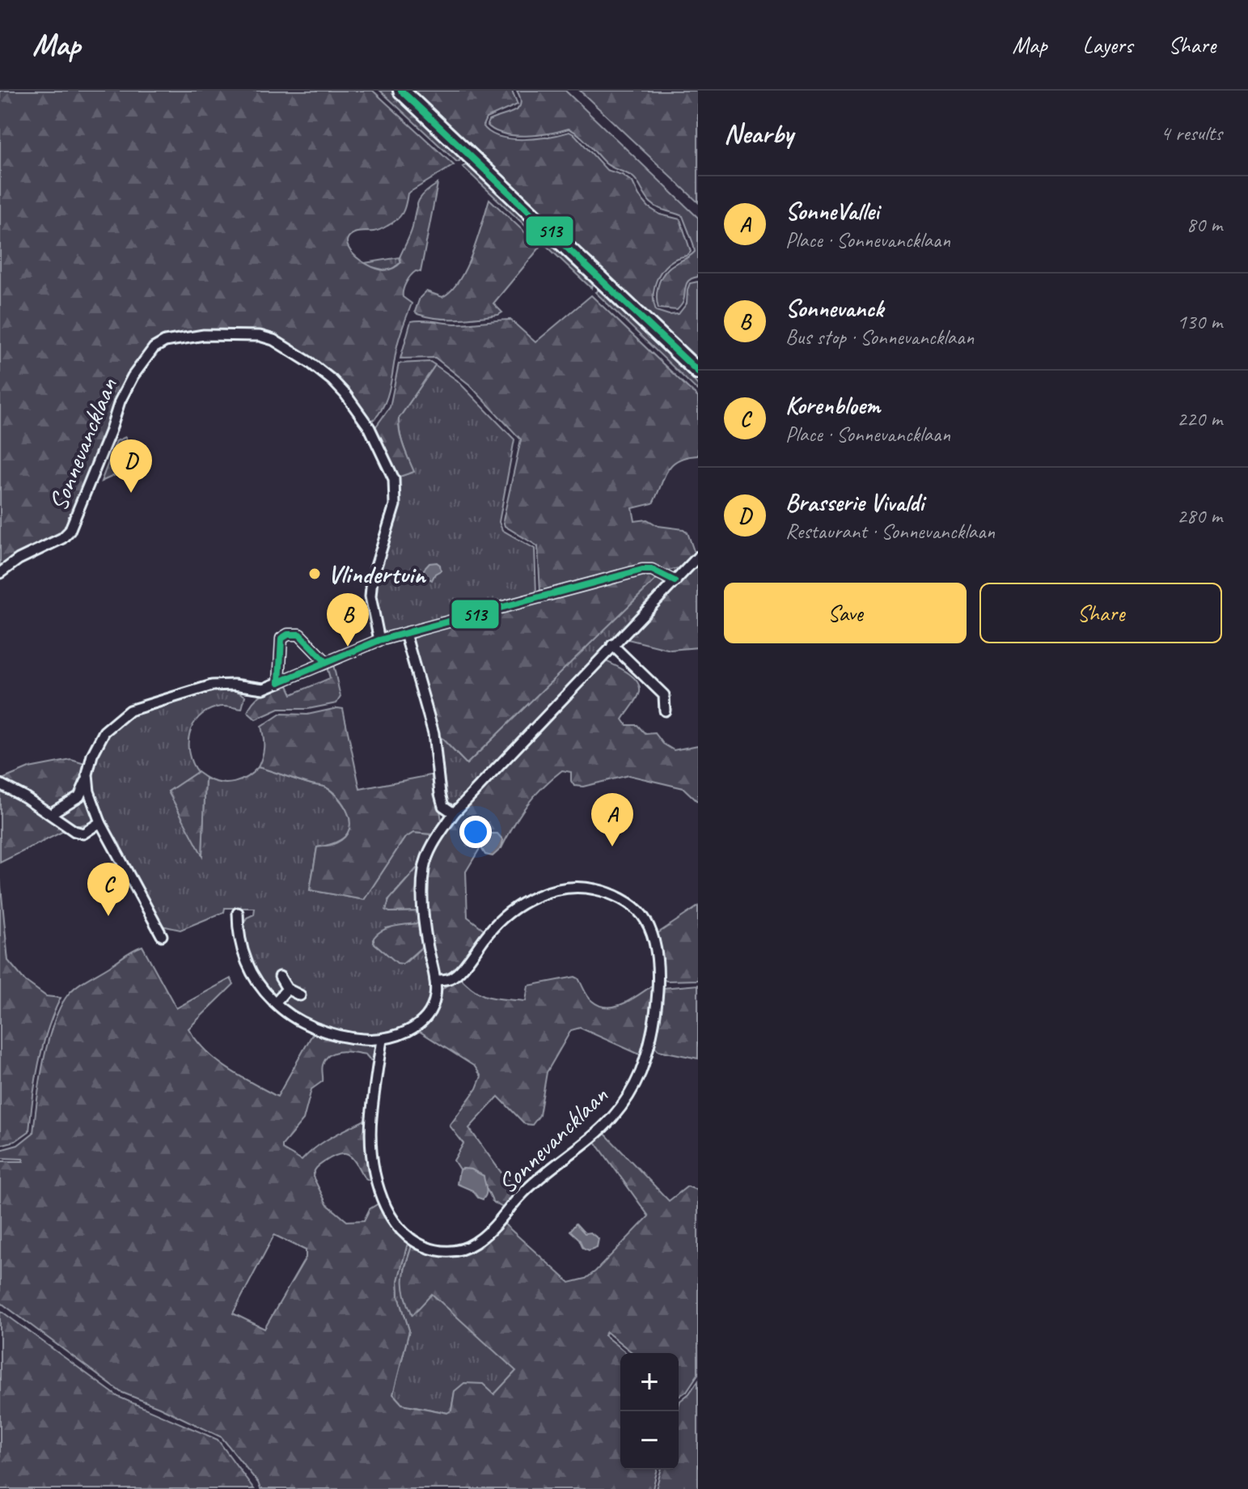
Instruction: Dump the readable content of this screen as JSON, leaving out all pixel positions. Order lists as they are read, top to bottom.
{
  "streets": {
    "street": ["Sonnevancklaan"]
  },
  "places": ["Vlindertuin"],
  "lines": ["transit line 513"],
  "page": {
    "header": "Map",
    "nav": ["Map", "Layers", "Share"],
    "heading": ["Nearby", "4 results"],
    "list": [
      {
        "mark": "A",
        "name": "SonneVallei",
        "note": "Place · Sonnevancklaan",
        "value": "80 m"
      },
      {
        "mark": "B",
        "name": "Sonnevanck",
        "note": "Bus stop · Sonnevancklaan",
        "value": "130 m"
      },
      {
        "mark": "C",
        "name": "Korenbloem",
        "note": "Place · Sonnevancklaan",
        "value": "220 m"
      },
      {
        "mark": "D",
        "name": "Brasserie Vivaldi",
        "note": "Restaurant · Sonnevancklaan",
        "value": "280 m"
      }
    ],
    "pins": [
      "D",
      "B",
      "A",
      "C"
    ],
    "buttons": ["Save", "Share"],
    "map_buttons": ["+", "−"]
  }
}
